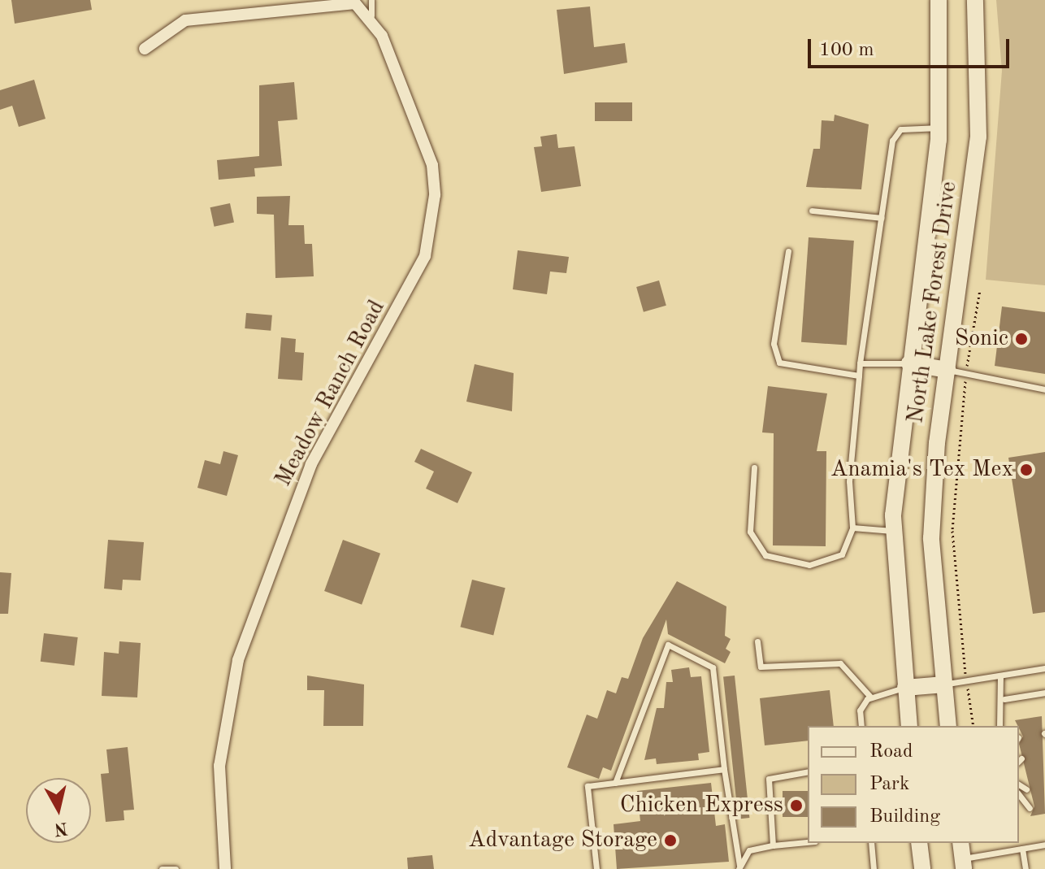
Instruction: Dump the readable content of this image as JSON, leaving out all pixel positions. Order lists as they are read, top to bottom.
{
  "streets": {
    "main road": ["North Lake Forest Drive"],
    "street": ["Meadow Ranch Road"]
  },
  "places": [
    "Sonic",
    "Anamia's Tex Mex",
    "Chicken Express",
    "Advantage Storage"
  ],
  "legend": ["Road", "Park", "Building"],
  "scale_bar": "100 m",
  "north": "bottom"
}
